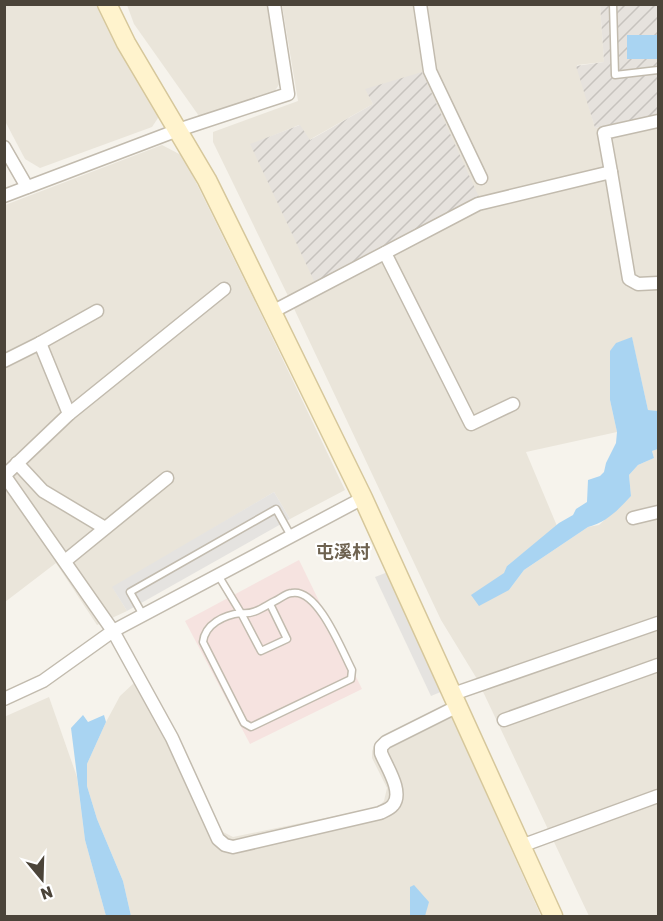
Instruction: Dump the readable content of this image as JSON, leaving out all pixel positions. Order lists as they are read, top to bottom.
{
  "districts": ["屯溪村"],
  "north": "bottom"
}
